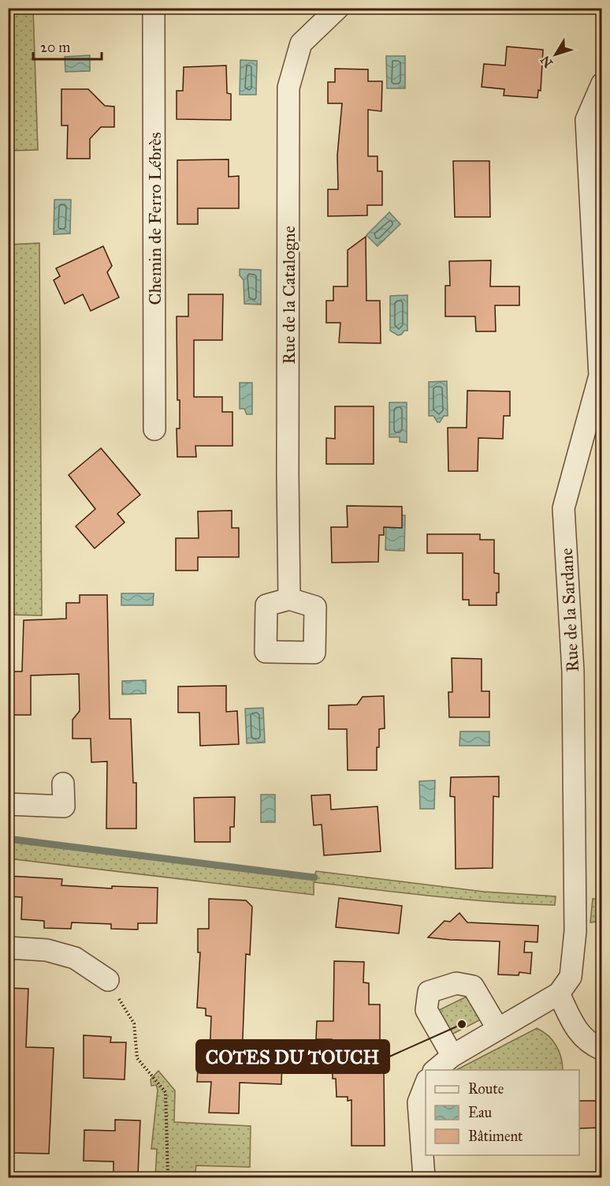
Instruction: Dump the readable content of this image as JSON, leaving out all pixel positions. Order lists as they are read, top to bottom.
{
  "streets": {
    "street": ["Chemin de Ferro Lébrès", "Rue de la Catalogne", "Rue de la Sardane"]
  },
  "places": ["COTES DU TOUCH"],
  "legend": ["Route", "Eau", "Bâtiment"],
  "scale_bar": "20 m",
  "north": "bottom left"
}
